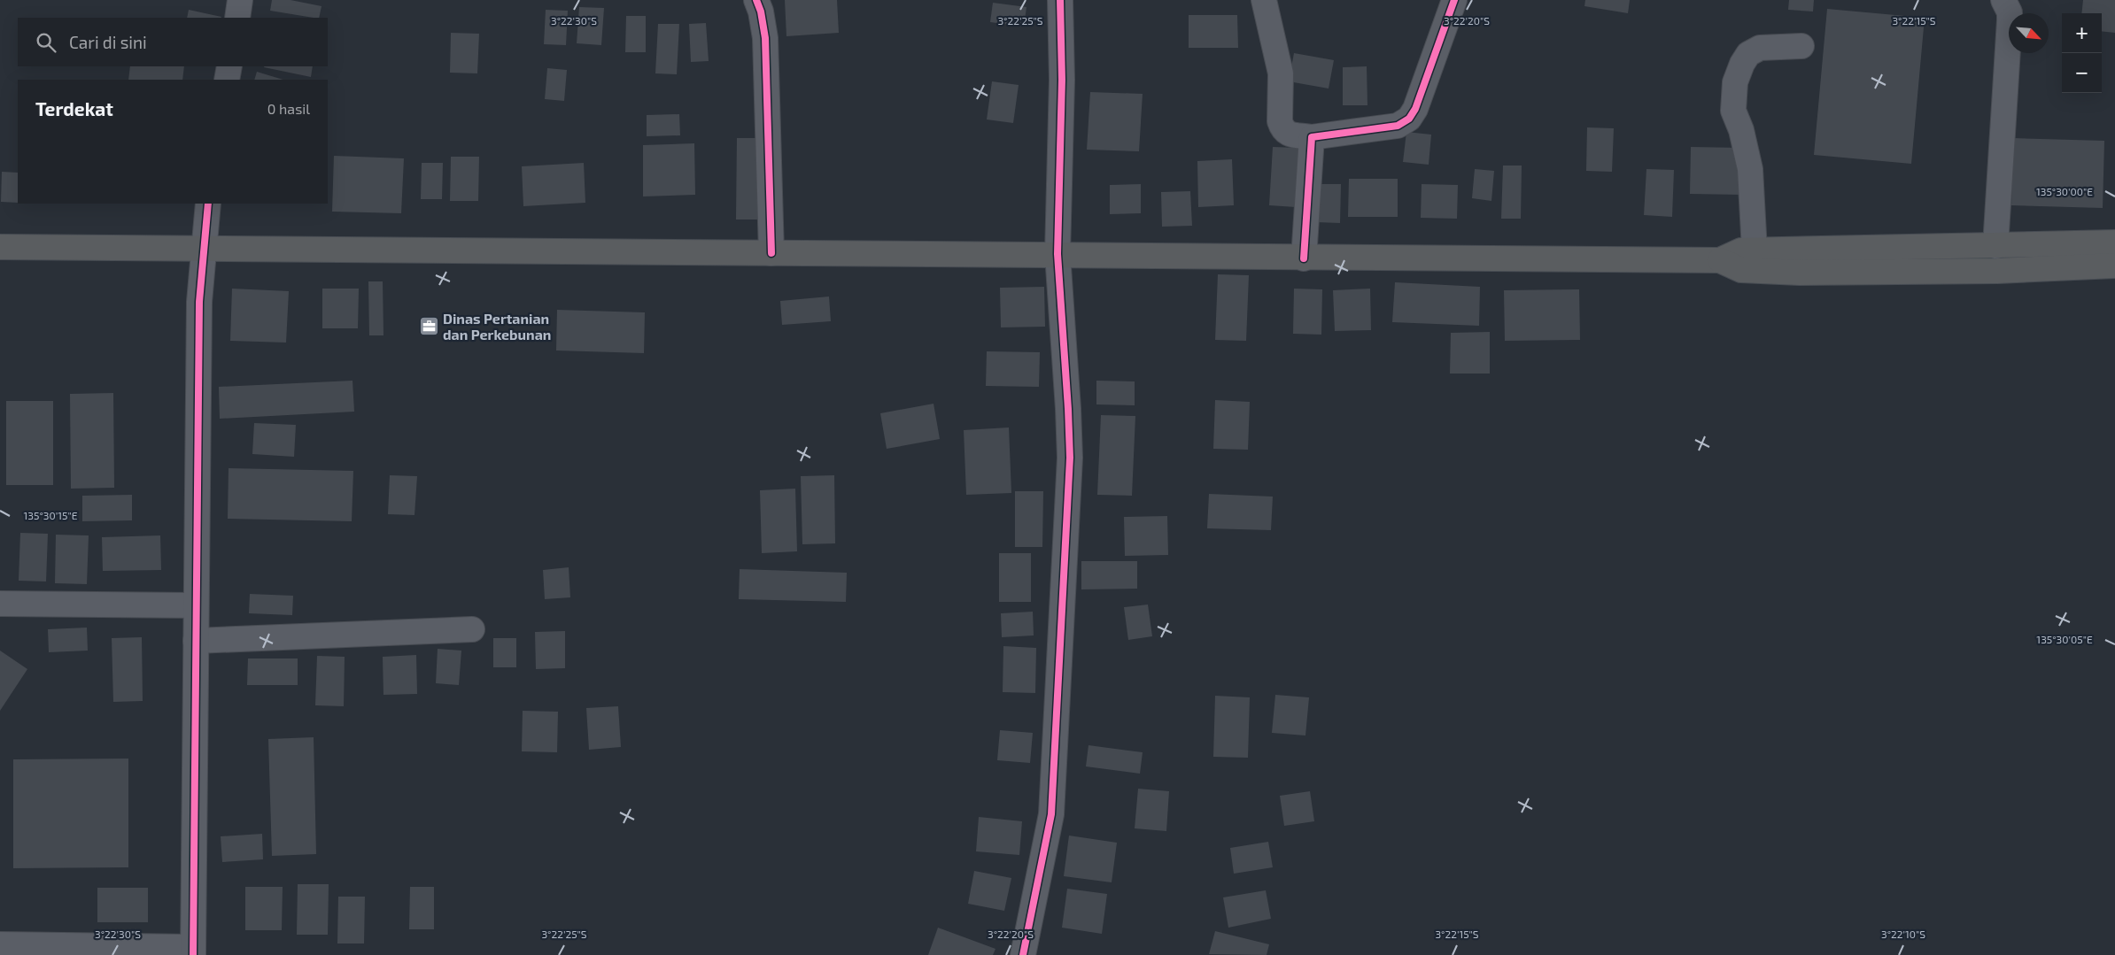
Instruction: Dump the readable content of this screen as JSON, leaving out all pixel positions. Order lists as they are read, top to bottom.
{
  "places": {
    "office": ["Dinas Pertanian dan Perkebunan"]
  },
  "north": "bottom right",
  "page": {
    "map_buttons": ["+", "−"],
    "search": "Cari di sini",
    "heading": ["Terdekat", "0 hasil"]
  },
  "coordinates": [
    "3°22'30\"S",
    "3°22'25\"S",
    "3°22'20\"S",
    "3°22'15\"S",
    "135°30'00\"E",
    "135°30'15\"E",
    "135°30'05\"E",
    "3°22'10\"S"
  ]
}
